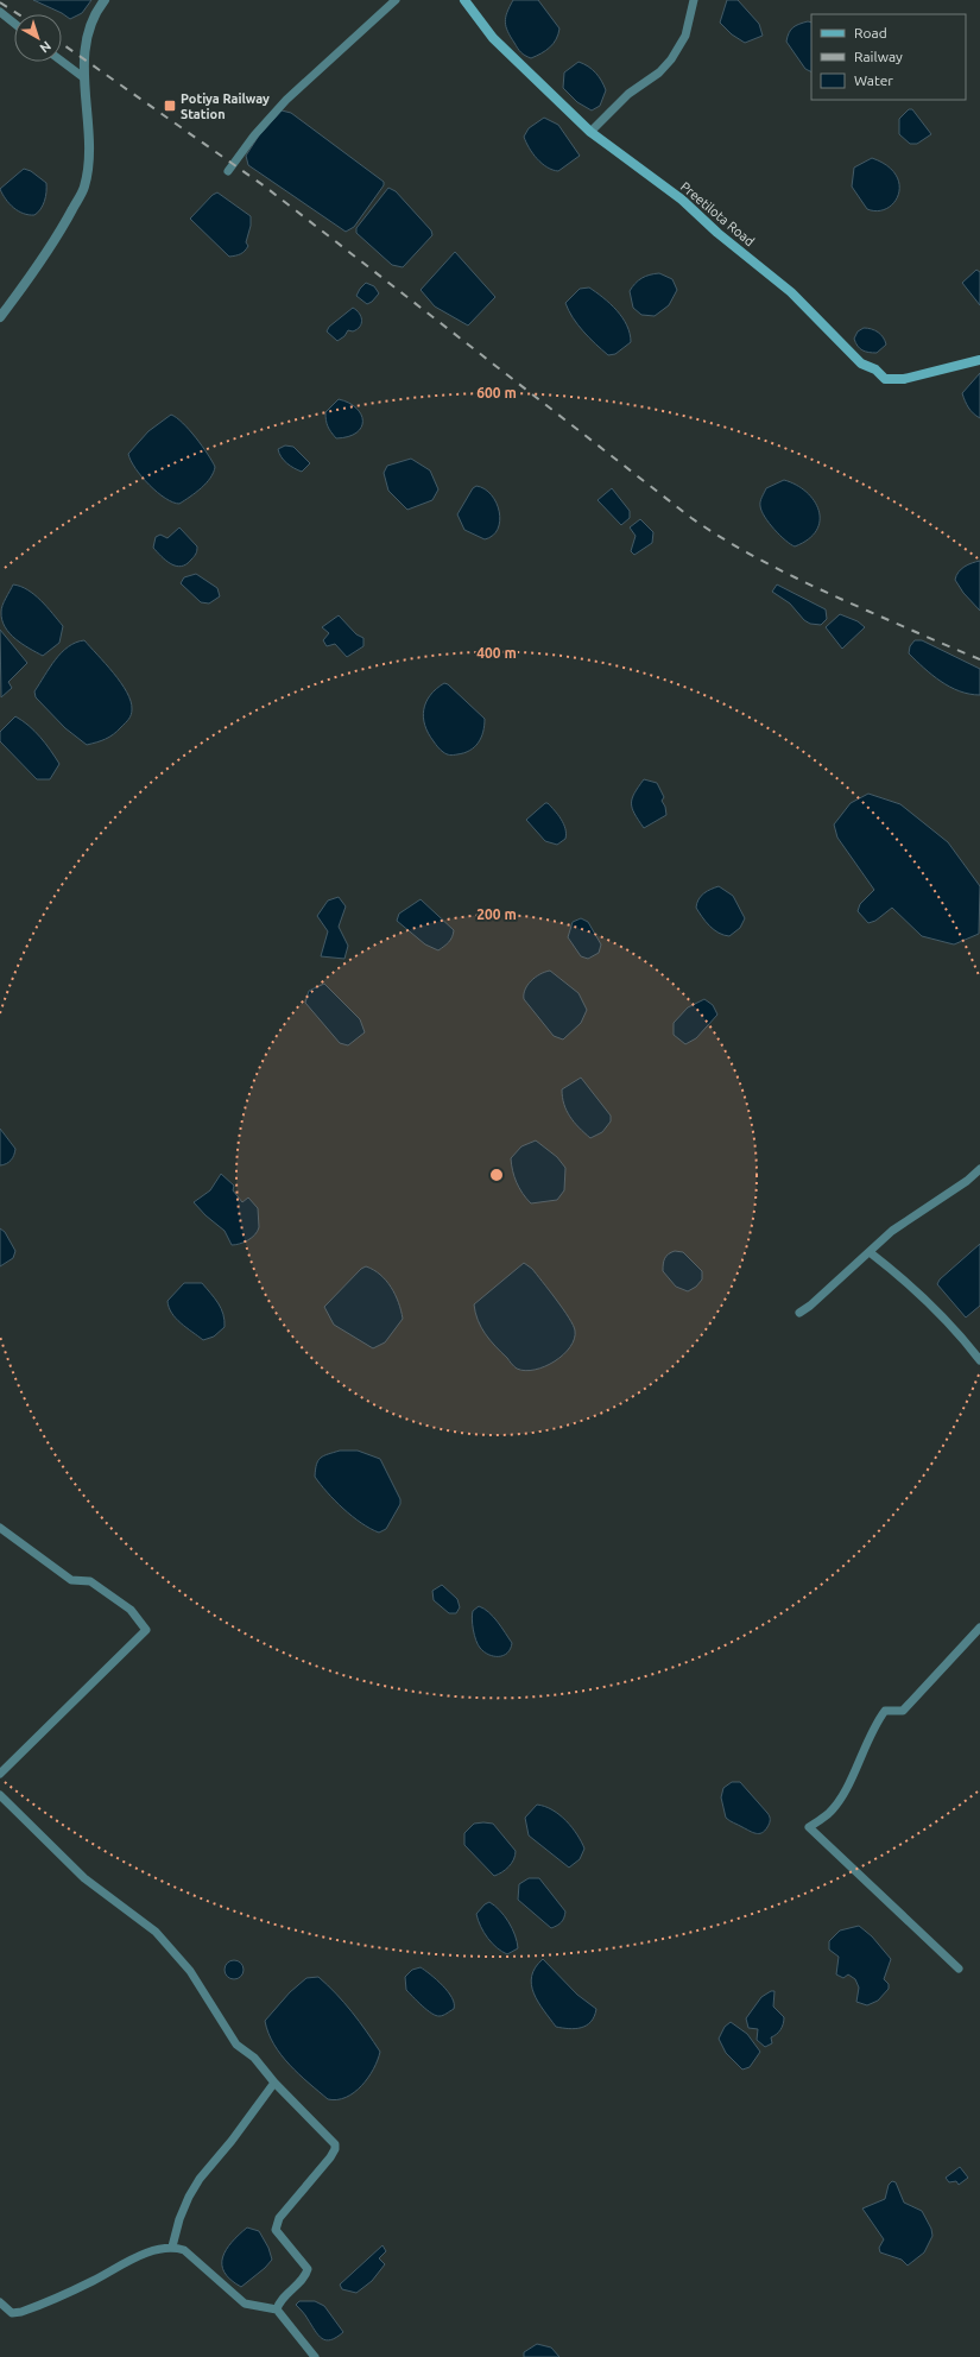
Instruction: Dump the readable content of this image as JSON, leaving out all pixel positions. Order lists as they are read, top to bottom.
{
  "streets": {
    "main road": ["Preetilota Road"]
  },
  "places": {
    "transit": ["Potiya Railway Station"]
  },
  "legend": ["Road", "Railway", "Water"],
  "north": "bottom right",
  "rings": ["600 m", "400 m", "200 m"]
}
